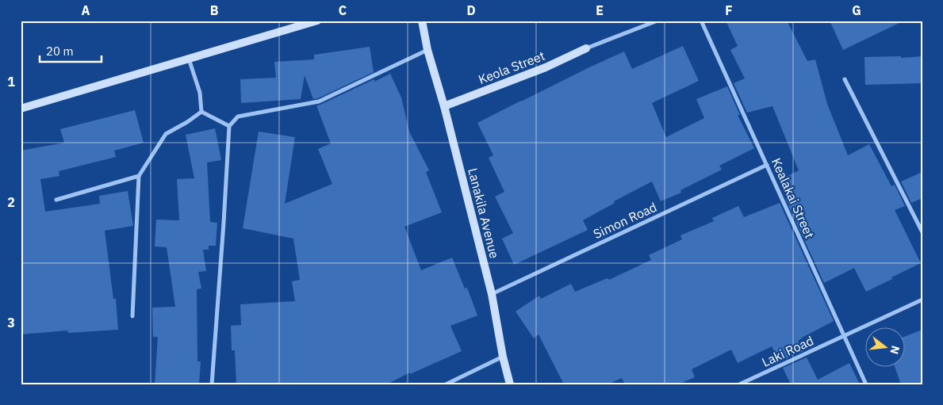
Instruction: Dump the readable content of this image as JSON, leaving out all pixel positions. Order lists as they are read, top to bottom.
{
  "streets": {
    "street": [
      "Keola Street",
      "Kealakai Street",
      "Lanakila Avenue",
      "Simon Road",
      "Laki Road"
    ]
  },
  "crossings": [
    ["Keola Street", "Lanakila Avenue"],
    ["Kealakai Street", "Simon Road"],
    ["Kealakai Street", "Laki Road"],
    ["Lanakila Avenue", "Simon Road"]
  ],
  "scale_bar": "20 m",
  "north": "right",
  "grid": {
    "columns": [
      "A",
      "B",
      "C",
      "D",
      "E",
      "F",
      "G"
    ],
    "rows": ["1", "2", "3"]
  }
}
